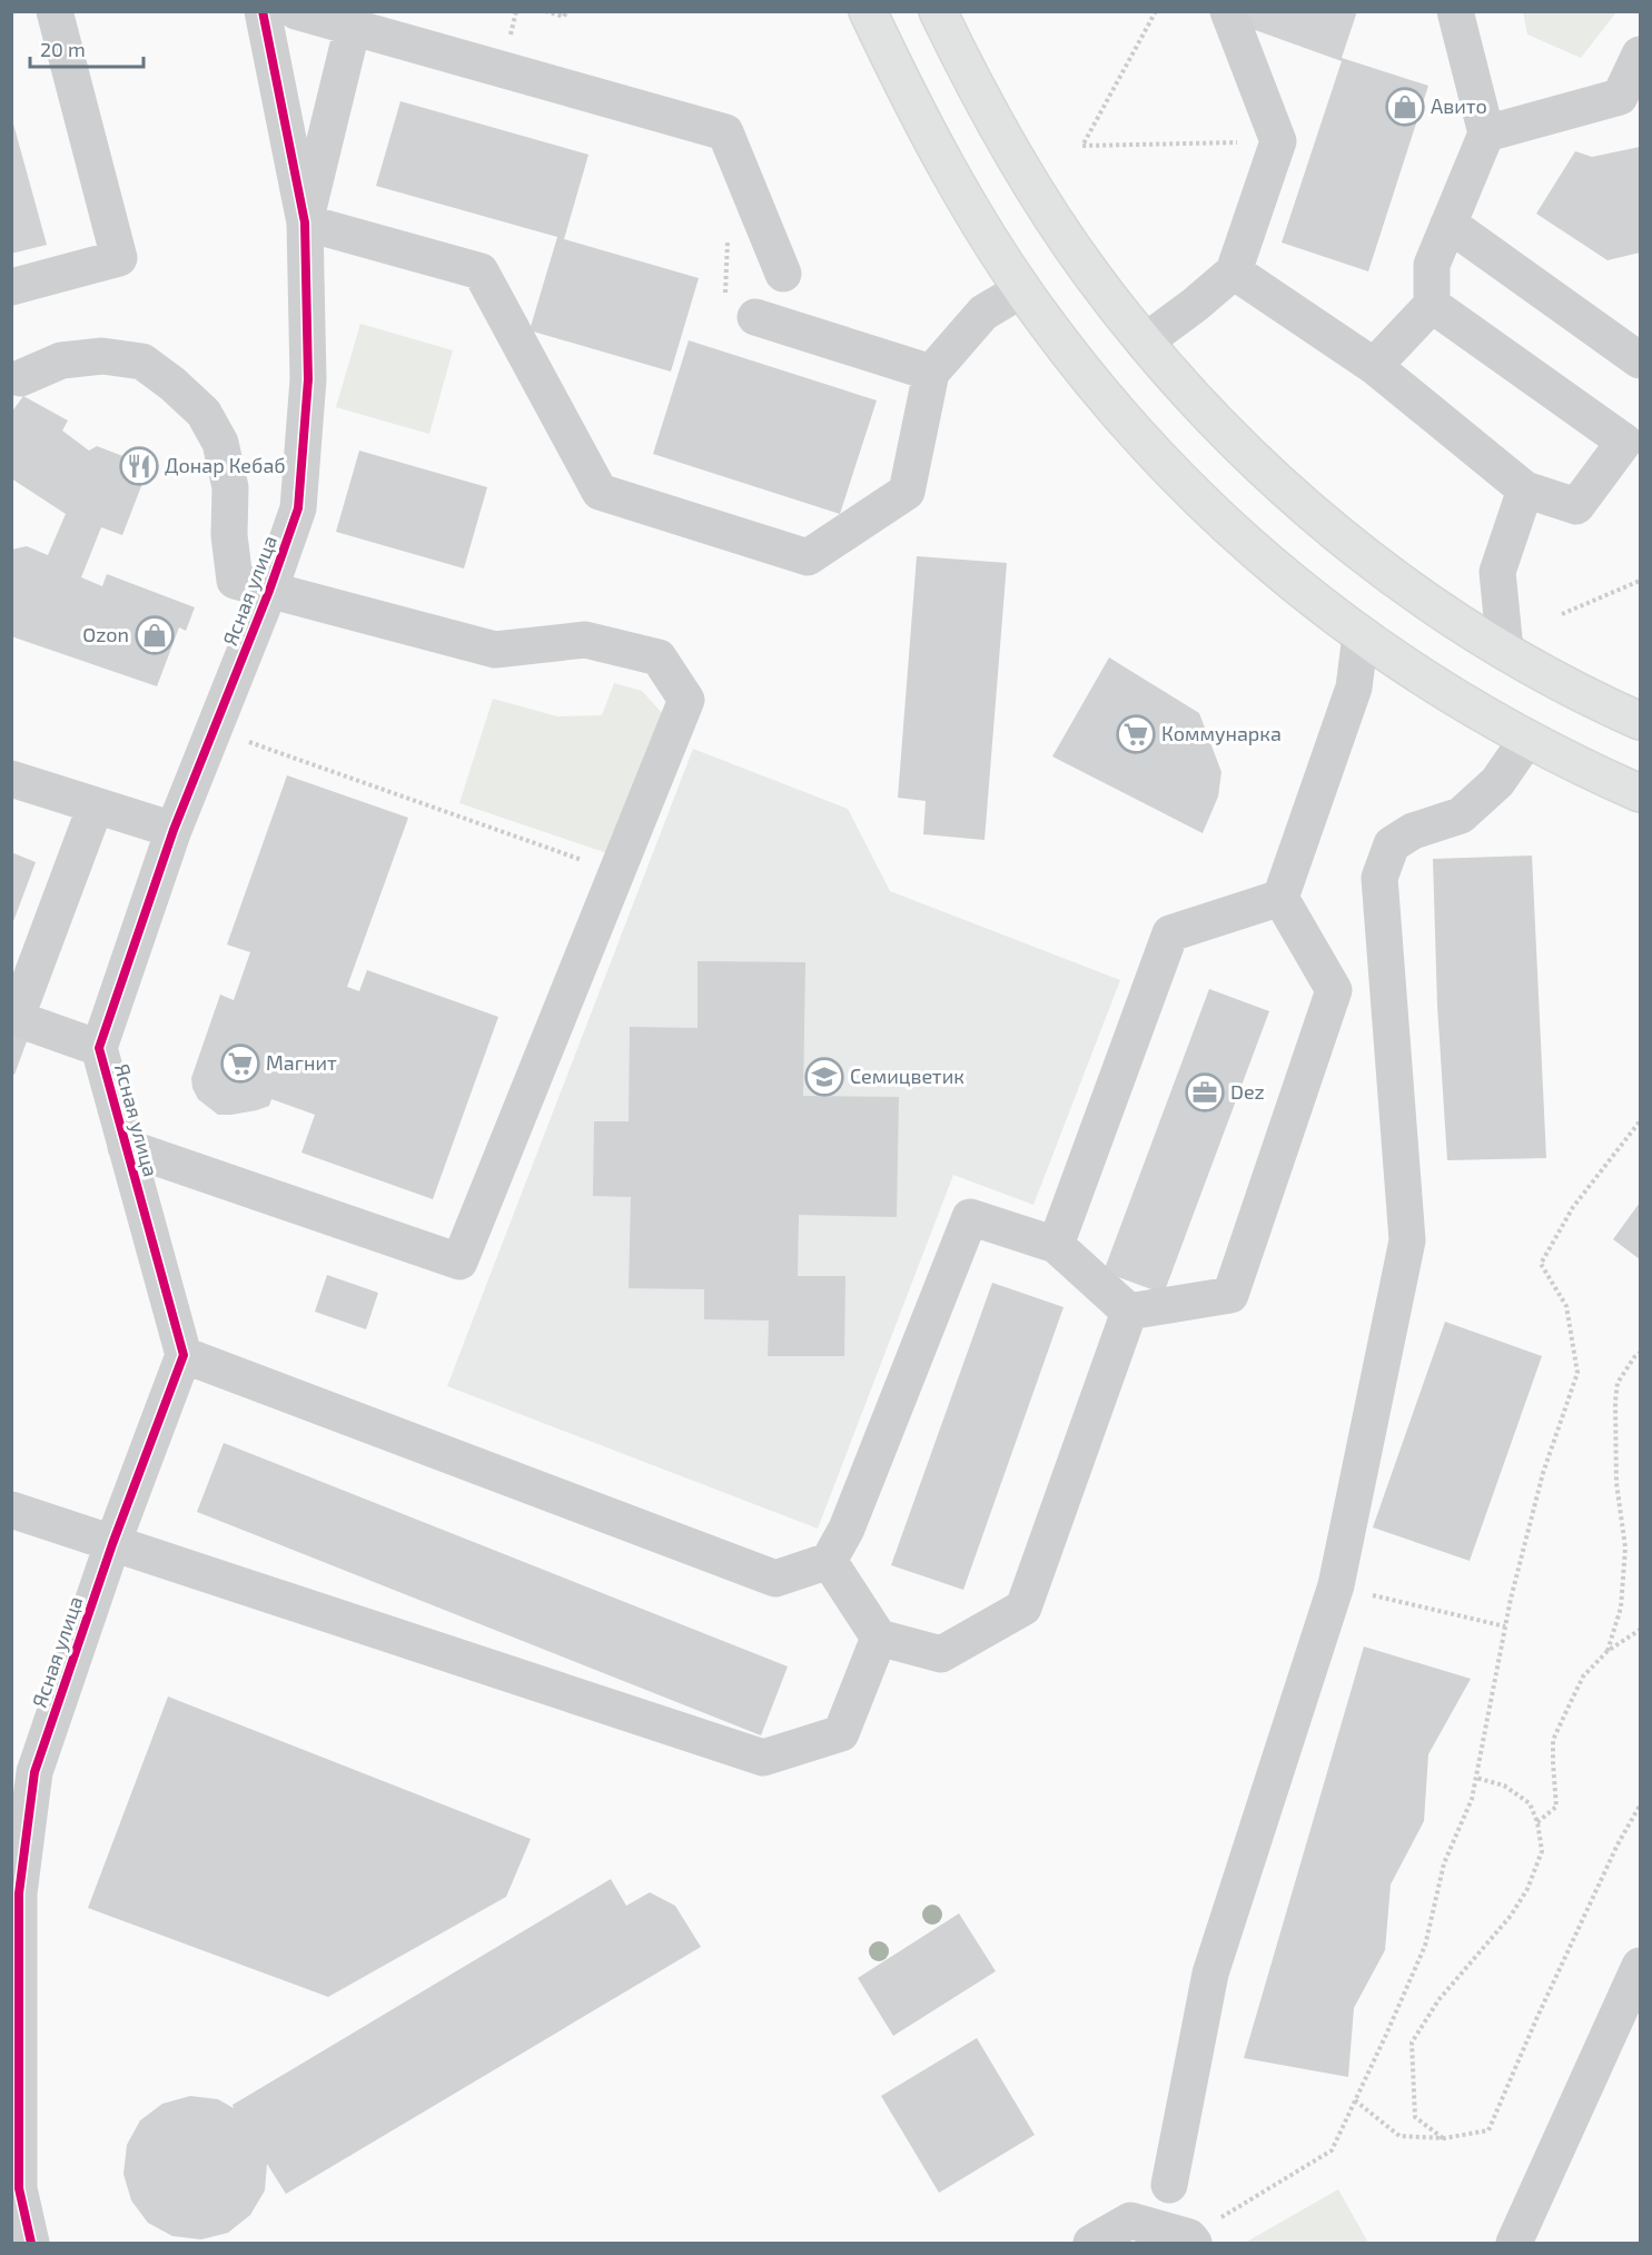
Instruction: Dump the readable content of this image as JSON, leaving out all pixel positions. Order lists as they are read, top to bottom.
{
  "streets": {
    "street": ["Ясная улица"]
  },
  "places": {
    "shop": ["Авито", "Ozon"],
    "restaurant": ["Донар Кебаб"],
    "supermarket": ["Коммунарка", "Магнит"],
    "school or university": ["Семицветик"],
    "office": ["Dez"]
  },
  "scale_bar": "20 m"
}
